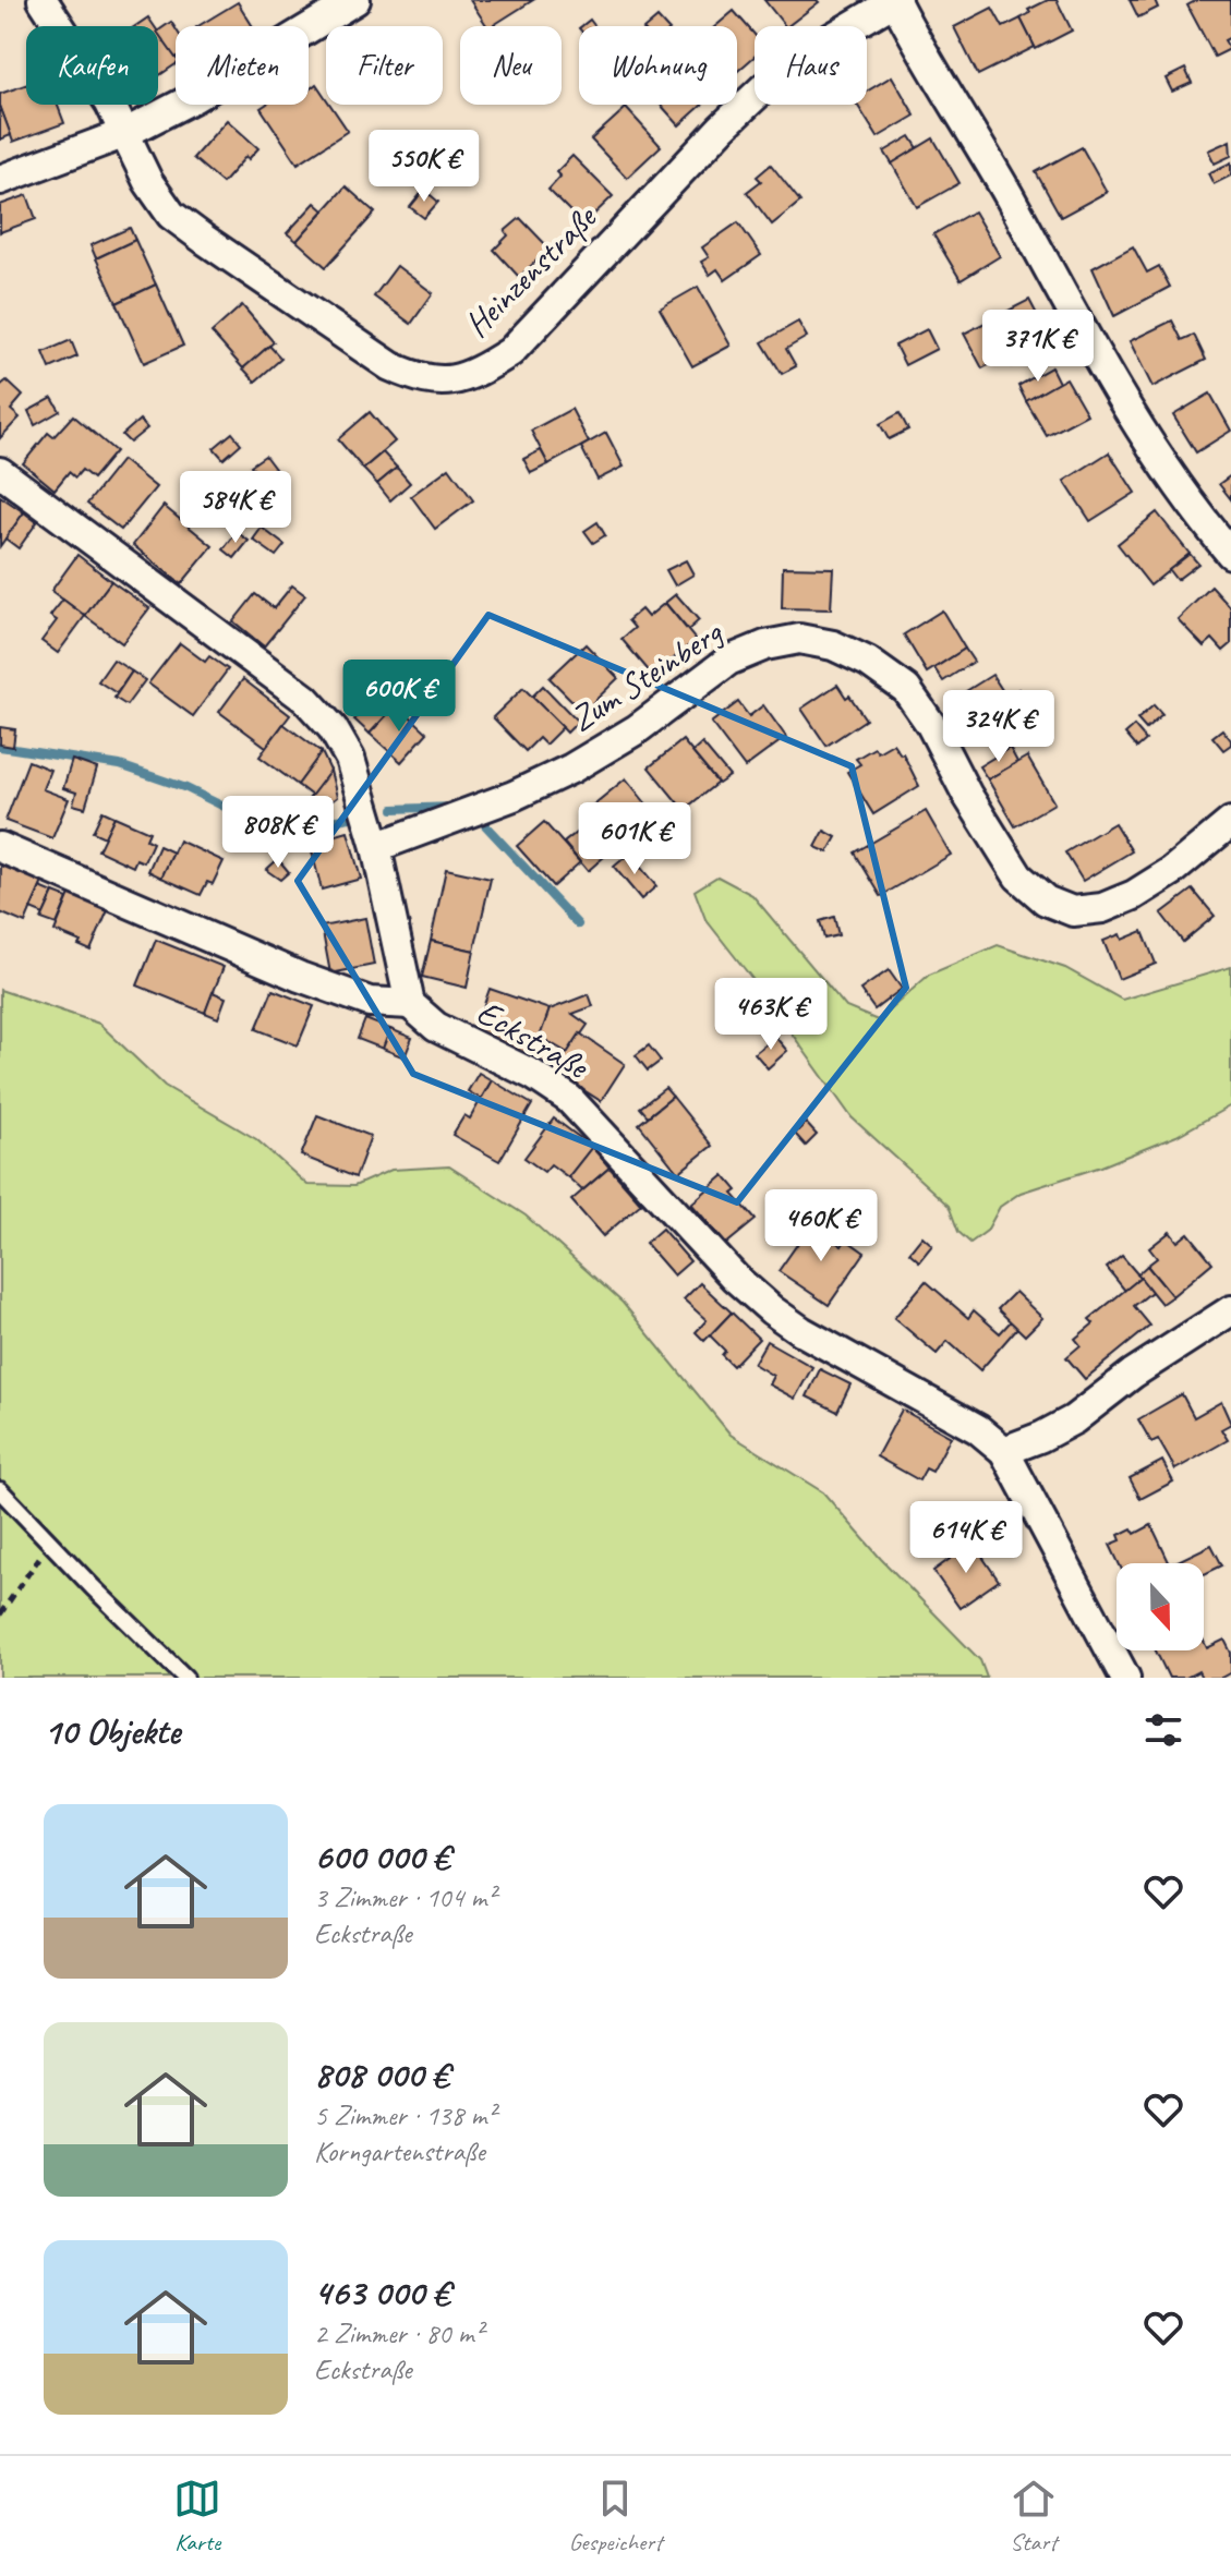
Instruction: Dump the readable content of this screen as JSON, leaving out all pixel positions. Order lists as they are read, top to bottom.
{
  "streets": {
    "street": ["Heinzenstraße", "Zum Steinberg", "Eckstraße"]
  },
  "north": "bottom",
  "page": {
    "chip": [
      "Kaufen",
      "Mieten",
      "Filter",
      "Neu",
      "Wohnung",
      "Haus"
    ],
    "price": [
      "550K €",
      "371K €",
      "584K €",
      "600K €",
      "324K €",
      "808K €",
      "601K €",
      "463K €",
      "460K €",
      "614K €"
    ],
    "heading": "10 Objekte",
    "list": [
      {
        "name": "600 000 €",
        "note": "3 Zimmer · 104 m² · Eckstraße"
      },
      {
        "name": "808 000 €",
        "note": "5 Zimmer · 138 m² · Korngartenstraße"
      },
      {
        "name": "463 000 €",
        "note": "2 Zimmer · 80 m² · Eckstraße"
      }
    ],
    "tabs": ["Karte", "Gespeichert", "Start"]
  }
}
